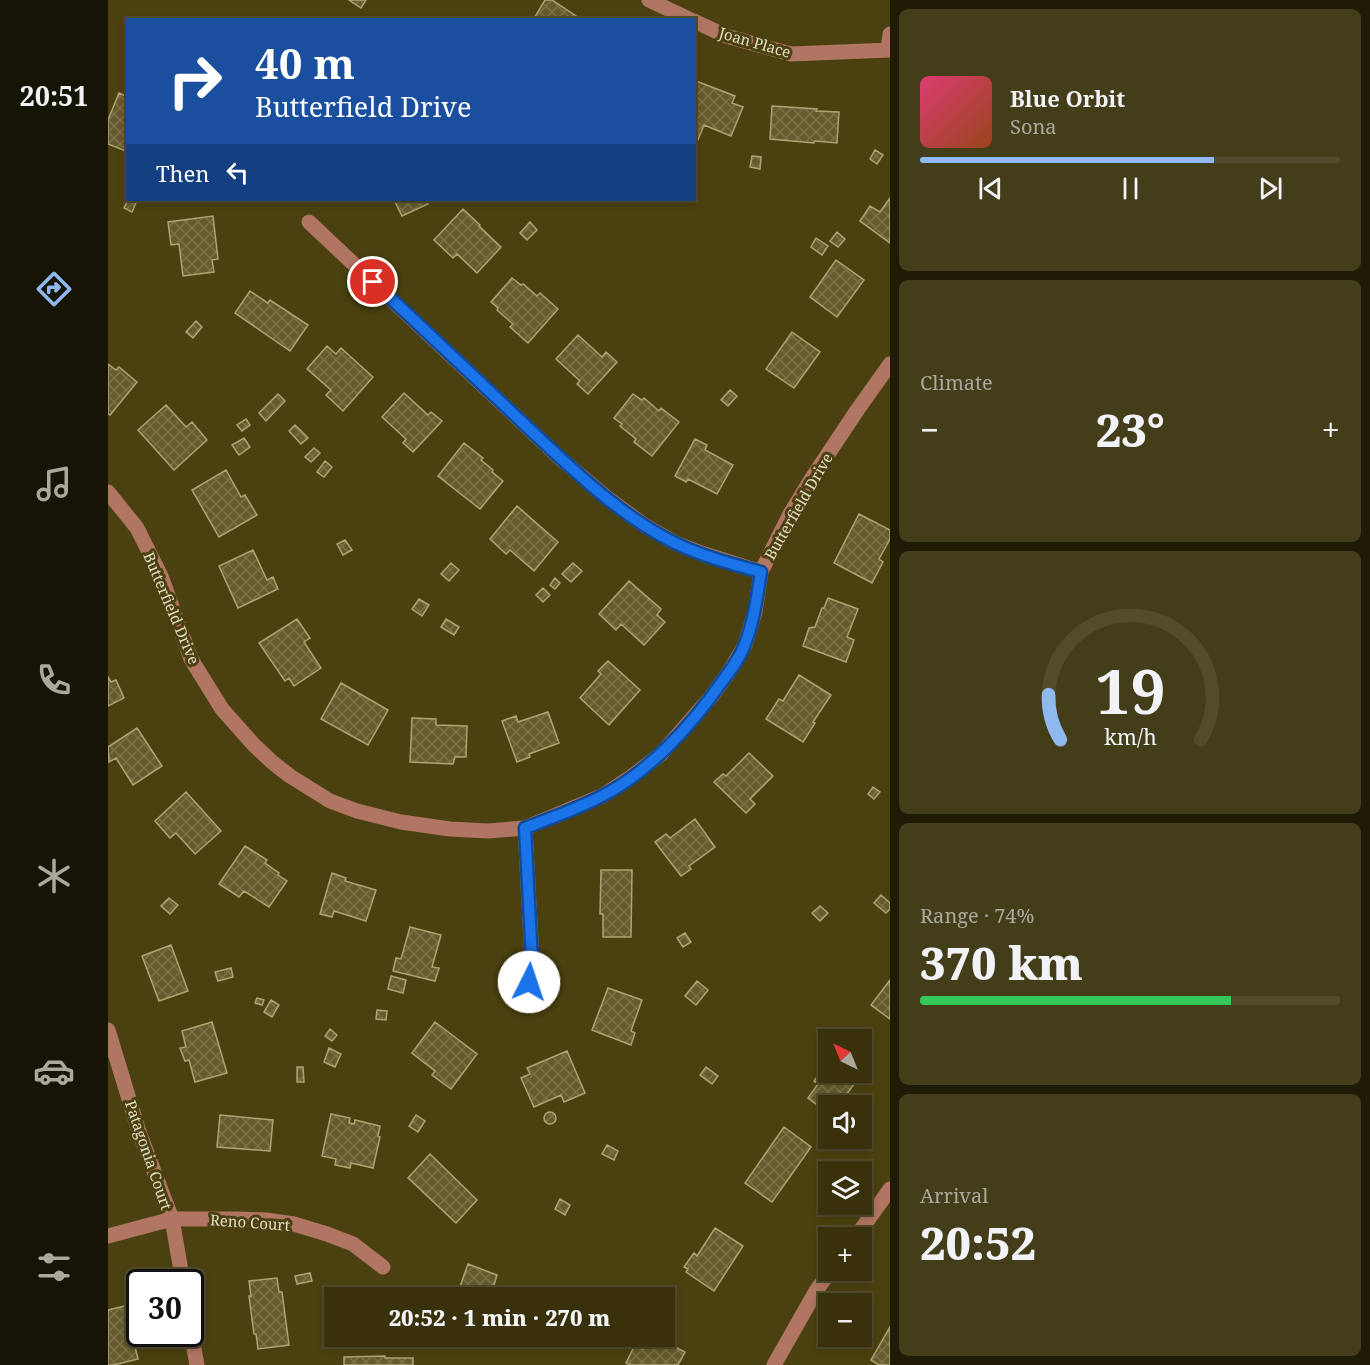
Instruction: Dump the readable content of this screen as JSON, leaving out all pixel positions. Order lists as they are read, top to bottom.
{
  "streets": {
    "street": [
      "Joan Place",
      "Butterfield Drive",
      "Patagonia Court",
      "Reno Court"
    ]
  },
  "crossings": [
    ["Patagonia Court", "Reno Court"]
  ],
  "north": "top left",
  "page": {
    "tabs": "20:51",
    "turn": ["40 m", "Butterfield Drive"],
    "song": ["Blue Orbit", "Sona"],
    "then": "Then",
    "tile": [
      "Climate",
      ["Range · 74%", "370 km"],
      ["Arrival", "20:52"]
    ],
    "heat": ["−", "23°", "+"],
    "map_buttons": ["+", "−"],
    "limit": "30",
    "trip": "20:52 · 1 min · 270 m",
    "gauge": ["19", "km/h"]
  }
}
